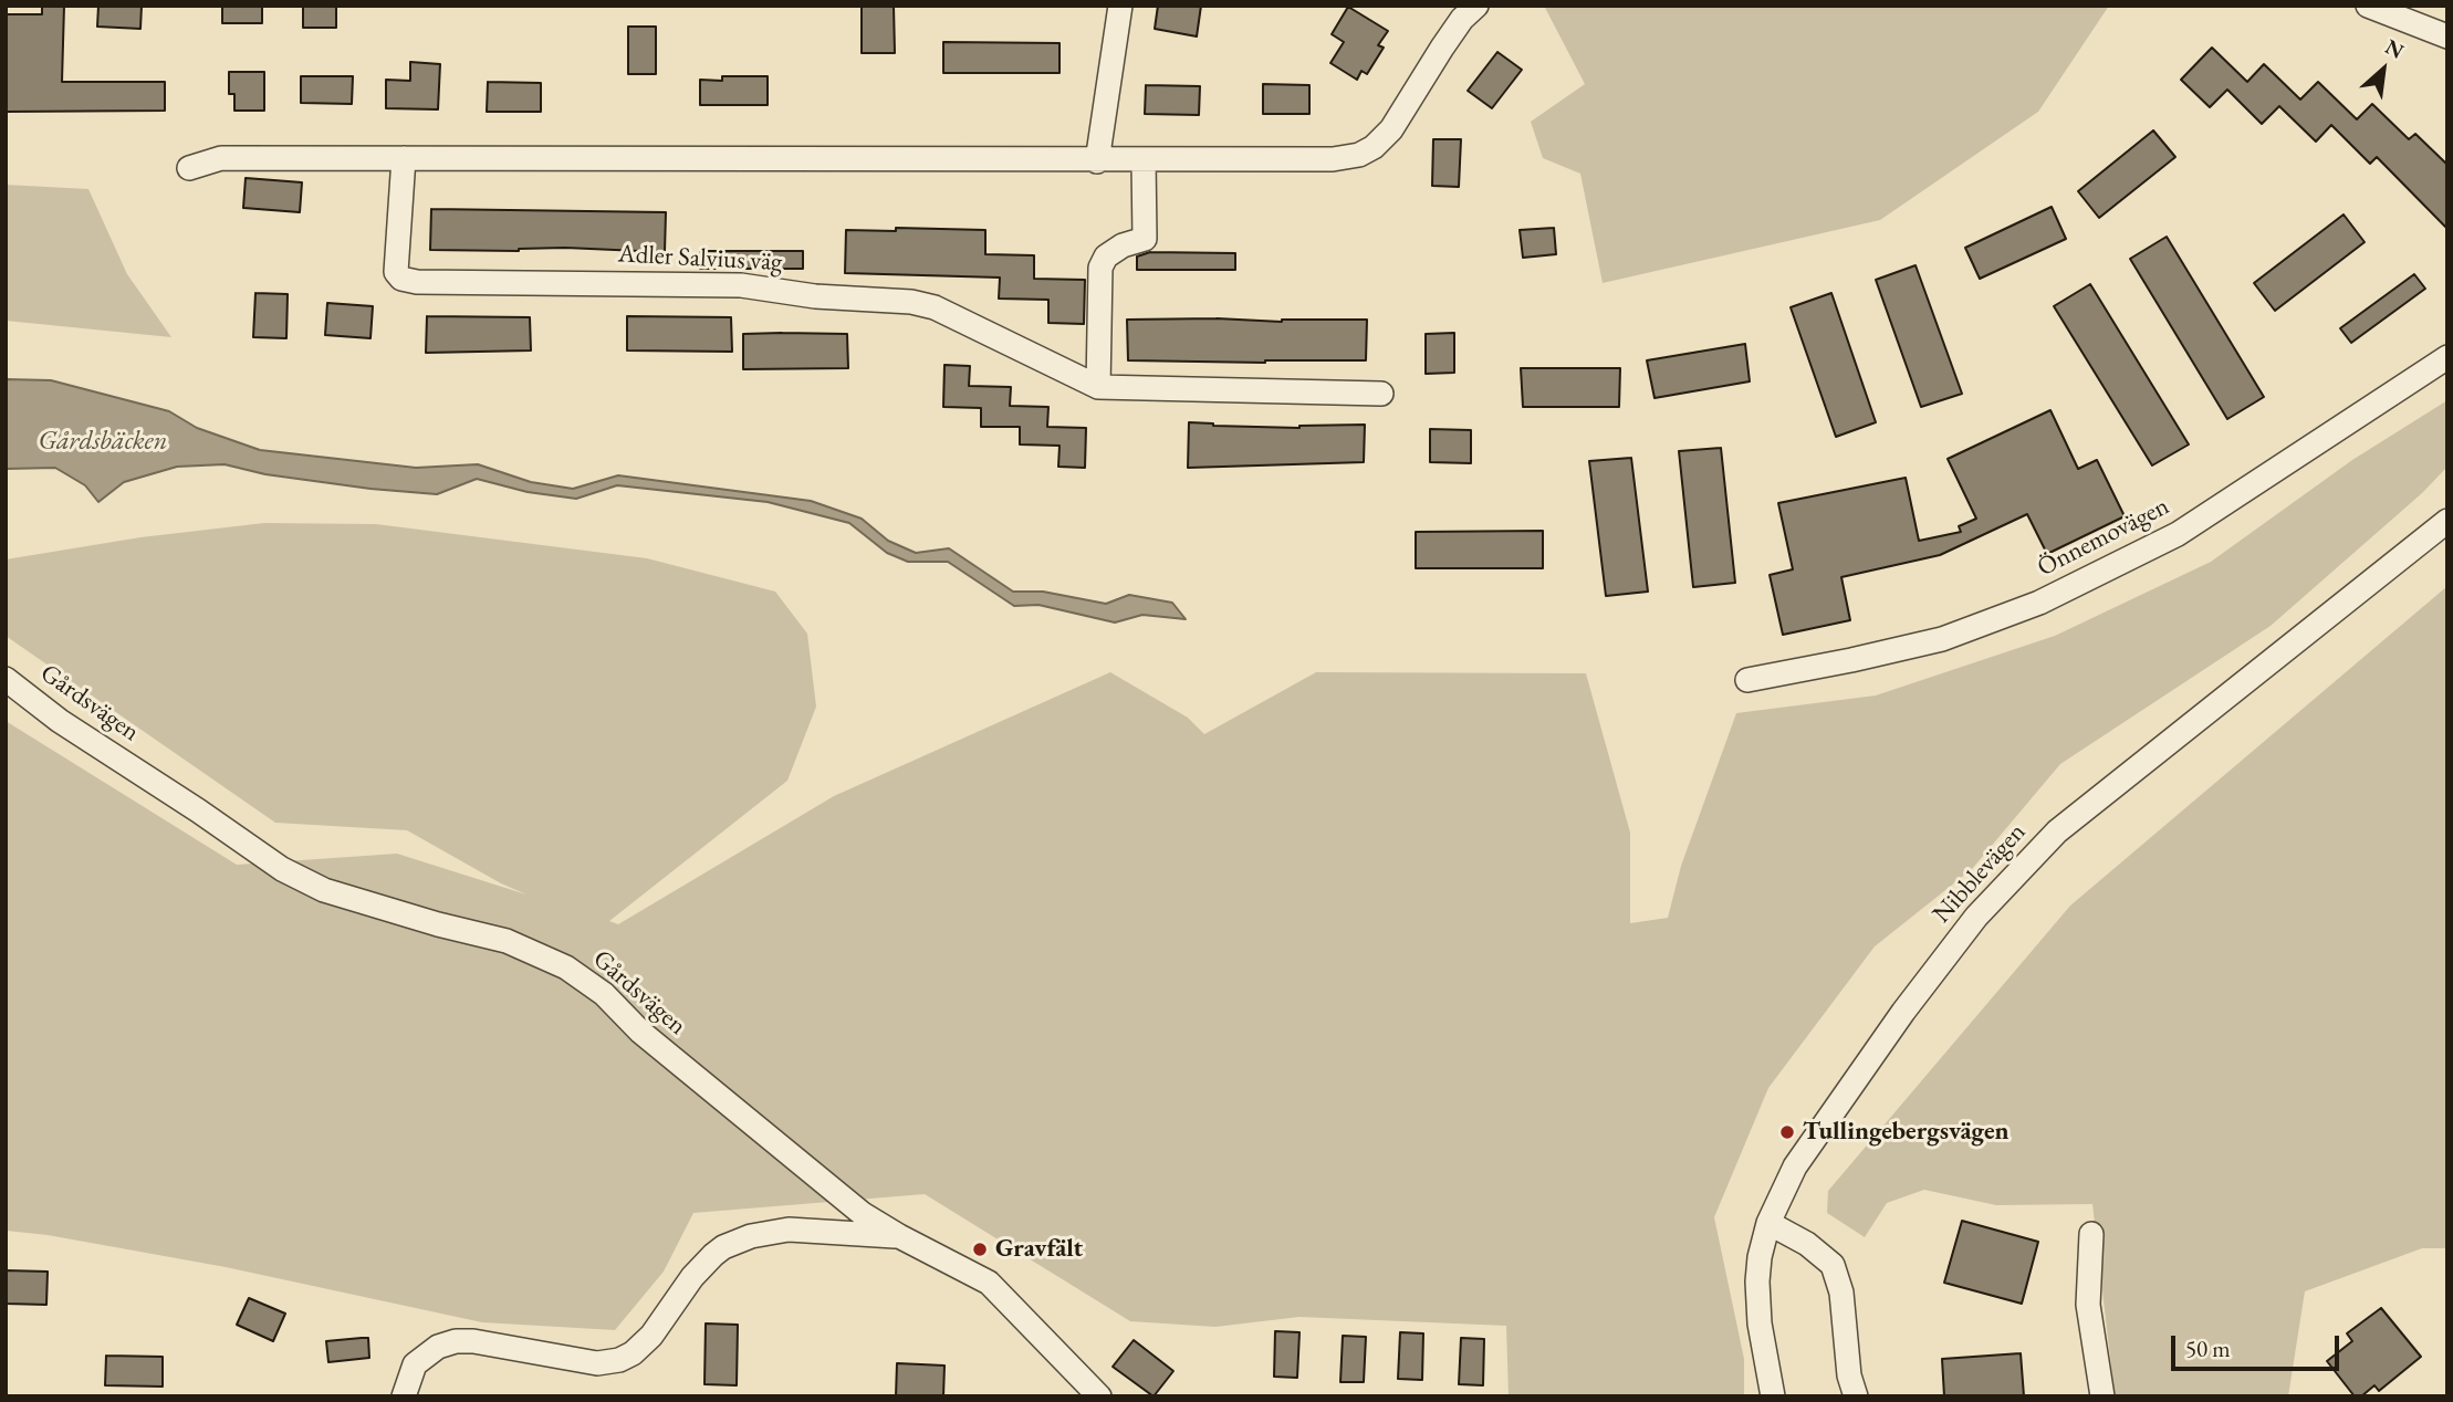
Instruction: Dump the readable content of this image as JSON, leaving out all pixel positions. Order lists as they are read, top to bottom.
{
  "streets": {
    "street": [
      "Adler Salvius väg",
      "Önnemovägen",
      "Gårdsvägen",
      "Nibblevägen"
    ]
  },
  "water": ["Gårdsbäcken"],
  "places": ["Tullingebergsvägen", "Gravfält"],
  "scale_bar": "50 m",
  "north": "top right"
}
